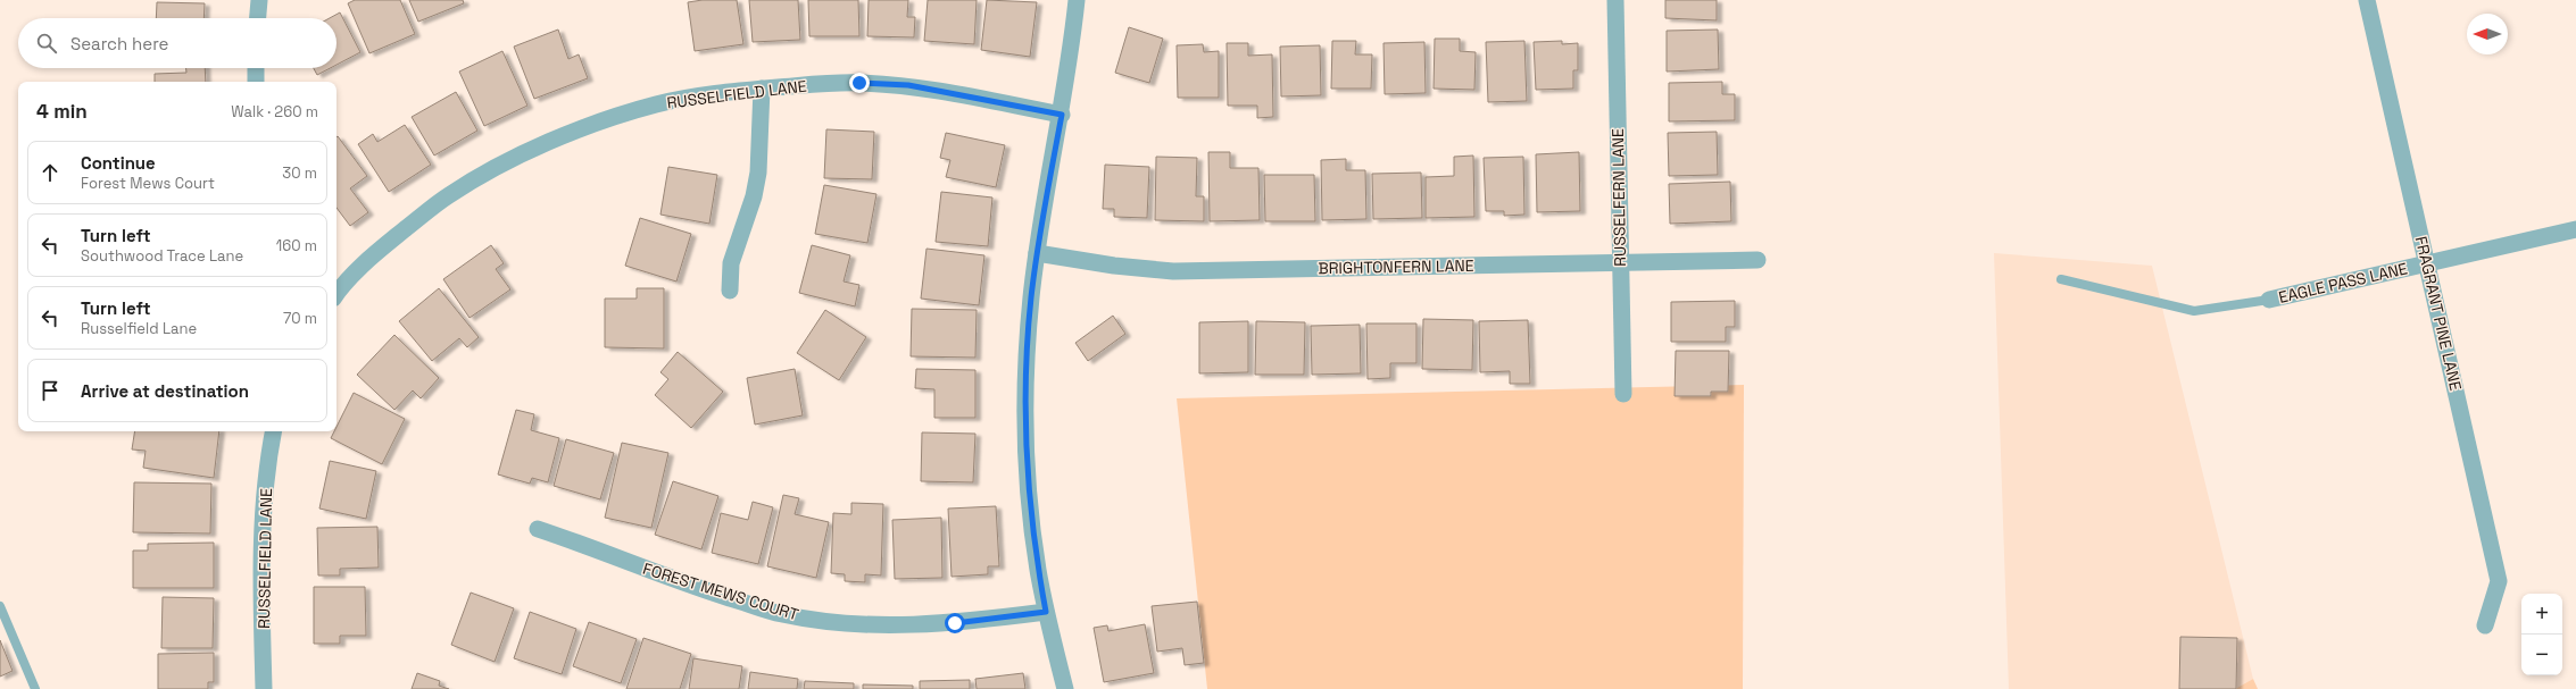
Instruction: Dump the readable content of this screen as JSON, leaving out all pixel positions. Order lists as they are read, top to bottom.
{
  "streets": {
    "street": [
      "RUSSELFIELD LANE",
      "RUSSELFERN LANE",
      "BRIGHTONFERN LANE",
      "EAGLE PASS LANE",
      "FRAGRANT PINE LANE",
      "FOREST MEWS COURT"
    ]
  },
  "crossings": [
    ["RUSSELFERN LANE", "BRIGHTONFERN LANE"],
    ["EAGLE PASS LANE", "FRAGRANT PINE LANE"]
  ],
  "north": "left",
  "page": {
    "search": "Search here",
    "heading": ["4 min", "Walk · 260 m"],
    "list": [
      ["Continue", "Forest Mews Court", "30 m"],
      ["Turn left", "Southwood Trace Lane", "160 m"],
      ["Turn left", "Russelfield Lane", "70 m"],
      "Arrive at destination"
    ],
    "map_buttons": ["+", "−"]
  }
}
